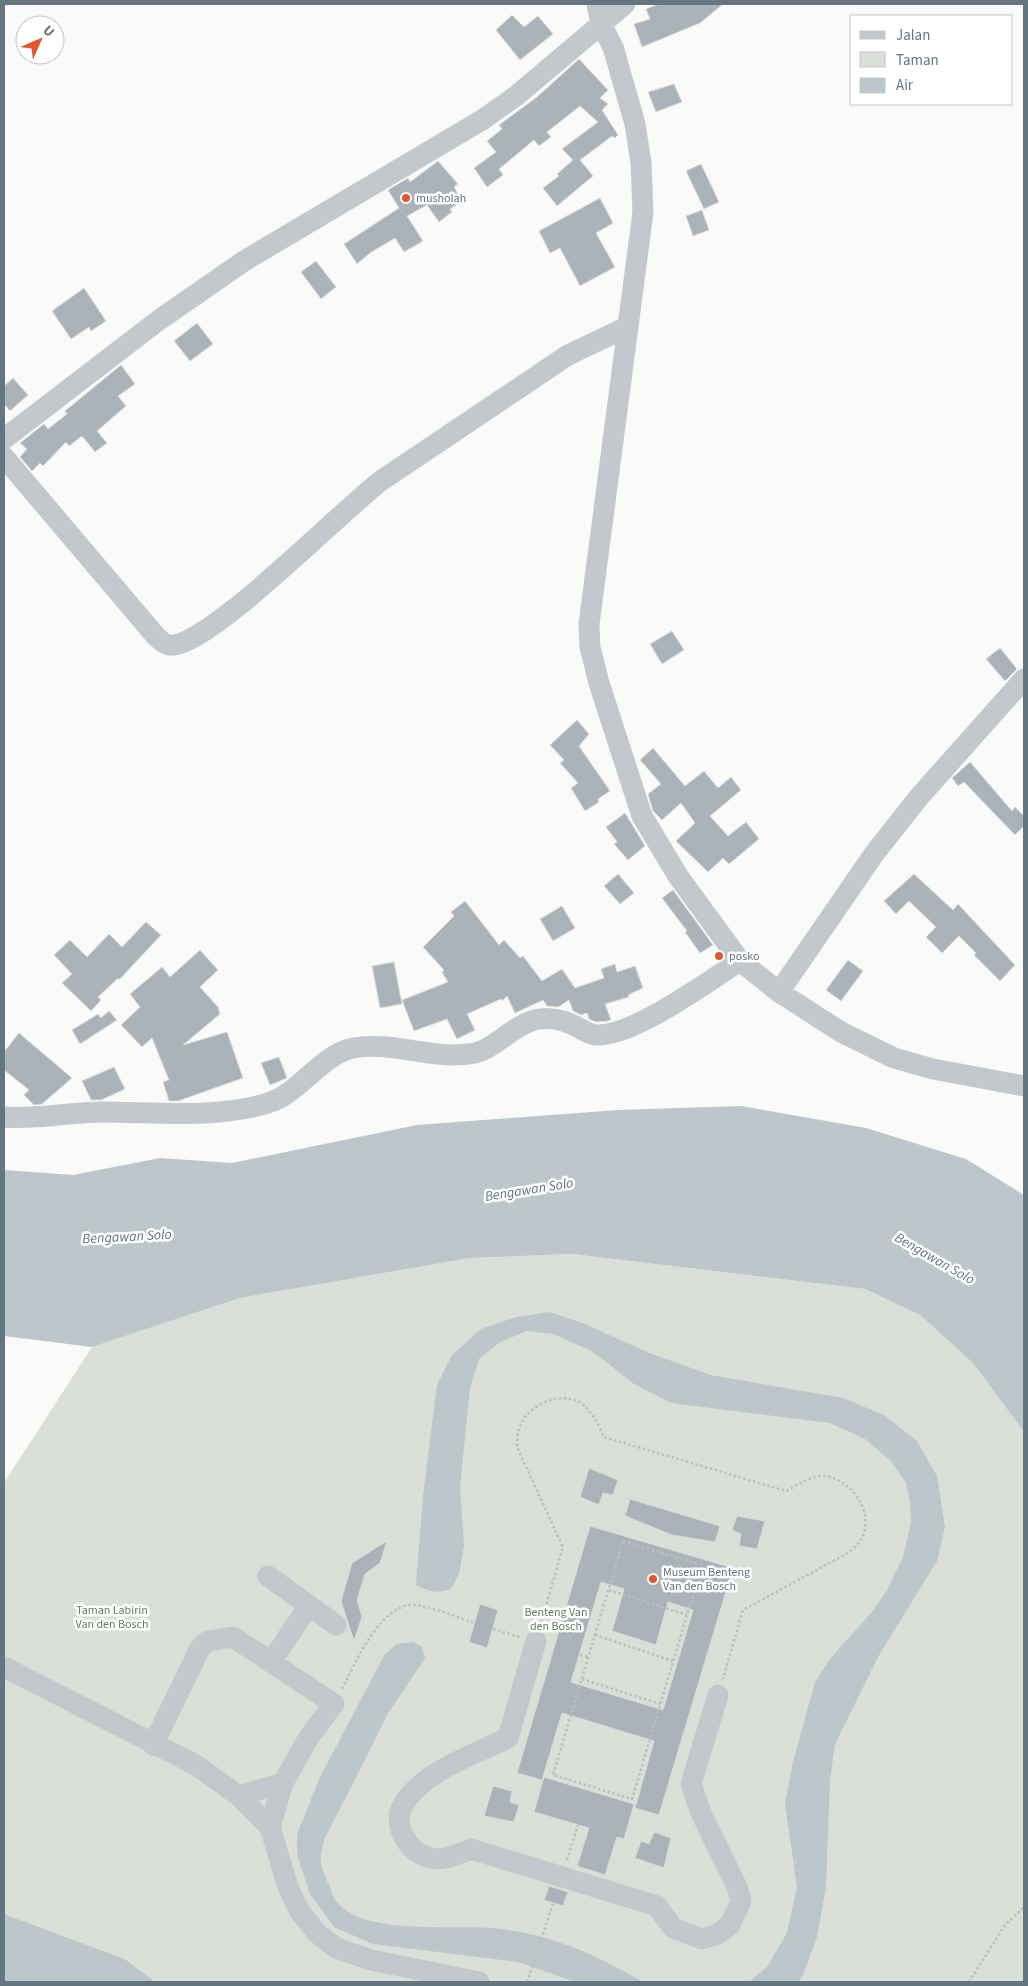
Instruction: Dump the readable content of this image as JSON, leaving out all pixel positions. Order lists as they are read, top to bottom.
{
  "water": ["Bengawan Solo"],
  "parks": ["Taman Labirin Van den Bosch", "Benteng Van den Bosch"],
  "places": ["musholah", "posko", "Museum Benteng Van den Bosch"],
  "legend": ["Jalan", "Taman", "Air"],
  "north": "top right"
}
